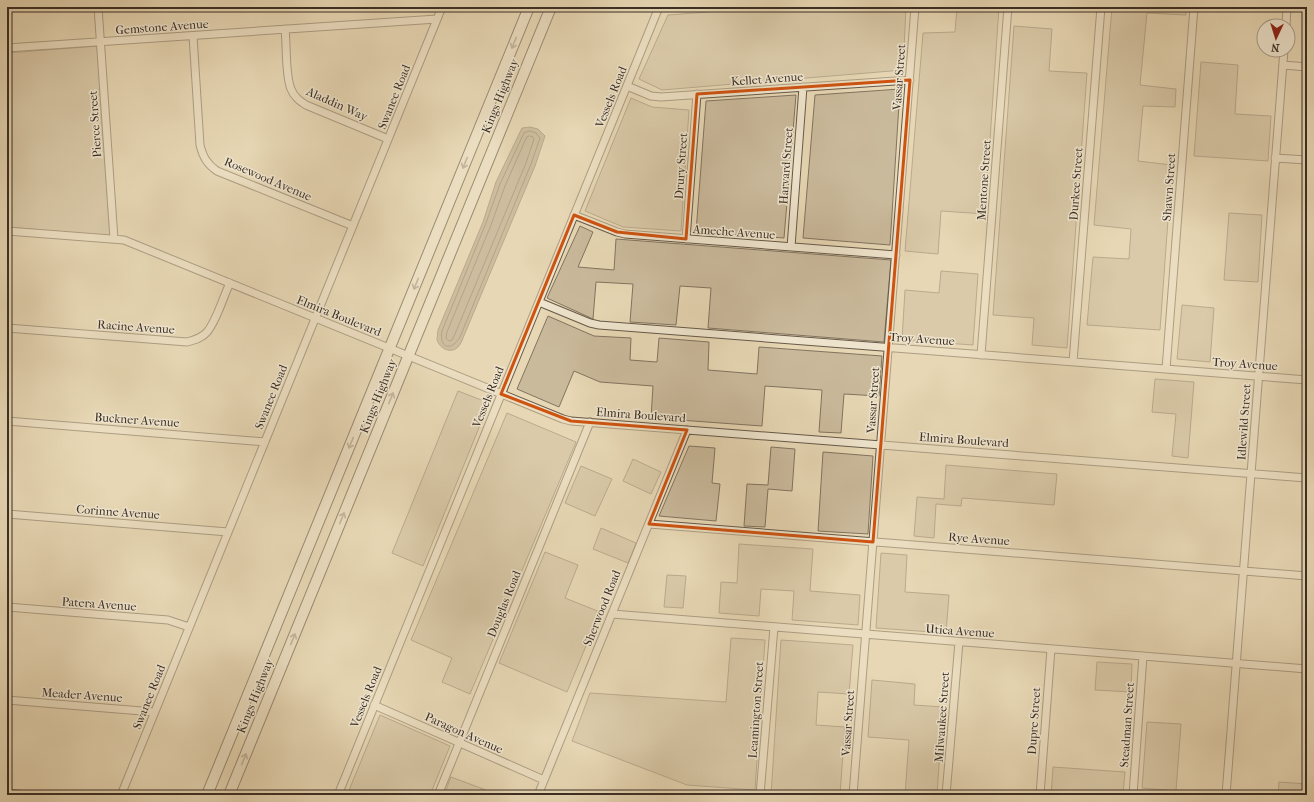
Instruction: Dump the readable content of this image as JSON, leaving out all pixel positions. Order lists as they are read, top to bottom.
{
  "streets": {
    "main road": ["Kings Highway"],
    "street": [
      "Gemstone Avenue",
      "Vassar Street",
      "Kellet Avenue",
      "Swanee Road",
      "Vessels Road",
      "Aladdin Way",
      "Pierce Street",
      "Drury Street",
      "Harvard Street",
      "Rosewood Avenue",
      "Mentone Street",
      "Durkee Street",
      "Shawn Street",
      "Ameche Avenue",
      "Elmira Boulevard",
      "Racine Avenue",
      "Troy Avenue",
      "Buckner Avenue",
      "Idlewild Street",
      "Corinne Avenue",
      "Rye Avenue",
      "Patera Avenue",
      "Douglas Road",
      "Sherwood Road",
      "Utica Avenue",
      "Meader Avenue",
      "Leamington Street",
      "Milwaukee Street",
      "Dupre Street",
      "Steadman Street",
      "Paragon Avenue"
    ]
  },
  "crossings": [
    ["Gemstone Avenue", "Swanee Road"],
    ["Gemstone Avenue", "Aladdin Way"],
    ["Gemstone Avenue", "Pierce Street"],
    ["Gemstone Avenue", "Rosewood Avenue"],
    ["Vassar Street", "Kellet Avenue"],
    ["Vassar Street", "Ameche Avenue"],
    ["Vassar Street", "Elmira Boulevard"],
    ["Vassar Street", "Troy Avenue"],
    ["Vassar Street", "Rye Avenue"],
    ["Vassar Street", "Utica Avenue"],
    ["Kellet Avenue", "Vessels Road"],
    ["Kellet Avenue", "Drury Street"],
    ["Kellet Avenue", "Harvard Street"],
    ["Kings Highway", "Elmira Boulevard"],
    ["Swanee Road", "Aladdin Way"],
    ["Swanee Road", "Rosewood Avenue"],
    ["Swanee Road", "Elmira Boulevard"],
    ["Swanee Road", "Buckner Avenue"],
    ["Swanee Road", "Corinne Avenue"],
    ["Swanee Road", "Patera Avenue"],
    ["Swanee Road", "Meader Avenue"],
    ["Vessels Road", "Ameche Avenue"],
    ["Vessels Road", "Elmira Boulevard"],
    ["Vessels Road", "Troy Avenue"],
    ["Vessels Road", "Paragon Avenue"],
    ["Pierce Street", "Elmira Boulevard"],
    ["Drury Street", "Ameche Avenue"],
    ["Harvard Street", "Ameche Avenue"],
    ["Mentone Street", "Troy Avenue"],
    ["Durkee Street", "Troy Avenue"],
    ["Shawn Street", "Troy Avenue"],
    ["Elmira Boulevard", "Racine Avenue"],
    ["Elmira Boulevard", "Idlewild Street"],
    ["Elmira Boulevard", "Douglas Road"],
    ["Elmira Boulevard", "Sherwood Road"],
    ["Troy Avenue", "Idlewild Street"],
    ["Idlewild Street", "Rye Avenue"],
    ["Idlewild Street", "Utica Avenue"],
    ["Rye Avenue", "Sherwood Road"],
    ["Douglas Road", "Paragon Avenue"],
    ["Sherwood Road", "Utica Avenue"],
    ["Sherwood Road", "Paragon Avenue"],
    ["Utica Avenue", "Leamington Street"],
    ["Utica Avenue", "Milwaukee Street"],
    ["Utica Avenue", "Dupre Street"],
    ["Utica Avenue", "Steadman Street"]
  ],
  "north": "bottom"
}
